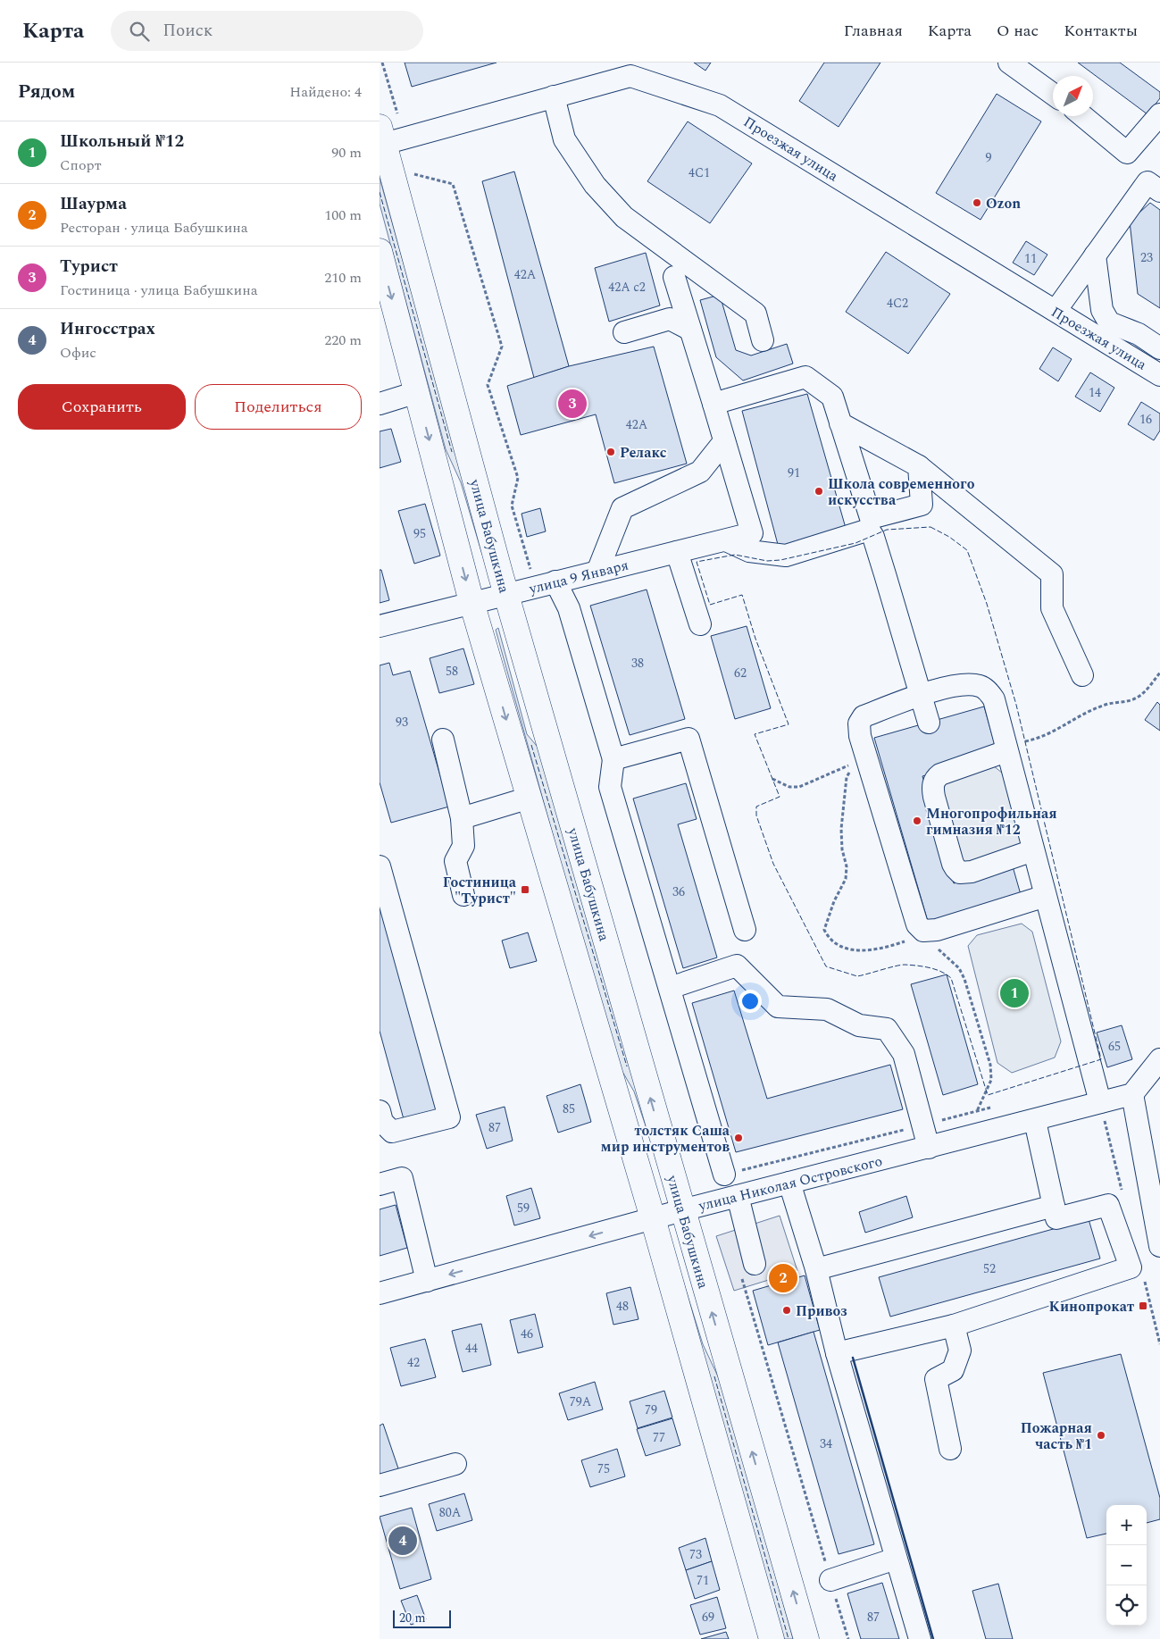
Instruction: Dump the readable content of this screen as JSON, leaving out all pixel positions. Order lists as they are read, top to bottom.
{
  "streets": {
    "main road": ["улица Бабушкина"],
    "street": ["Проезжая улица", "улица 9 Января", "улица Николая Островского"]
  },
  "crossings": [
    ["Проезжая улица", "улица Бабушкина"],
    ["улица Бабушкина", "улица 9 Января"],
    ["улица Бабушкина", "улица Николая Островского"]
  ],
  "places": {
    "other": [
      "Ozon",
      "Релакс",
      "Школа современного искусства",
      "Многопрофильная гимназия №12",
      "толстяк Саша мир инструментов",
      "Привоз",
      "Пожарная часть №1"
    ],
    "transit": ["Гостиница \"Турист\"", "Кинопрокат"]
  },
  "house_numbers": [
    "9",
    "4С1",
    "23",
    "11",
    "42А",
    "42А с2",
    "4С2",
    "14",
    "16",
    "42А",
    "91",
    "95",
    "38",
    "58",
    "62",
    "93",
    "36",
    "65",
    "85",
    "87",
    "59",
    "52",
    "48",
    "46",
    "44",
    "42",
    "79А",
    "79",
    "77",
    "34",
    "75",
    "80А",
    "73",
    "71",
    "69",
    "87"
  ],
  "scale_bar": "20 m",
  "north": "top right",
  "page": {
    "header": "Карта",
    "search": "Поиск",
    "nav": [
      "Главная",
      "Карта",
      "О нас",
      "Контакты"
    ],
    "heading": ["Рядом", "Найдено: 4"],
    "list": [
      {
        "mark": "1",
        "name": "Школьный №12",
        "note": "Спорт",
        "value": "90 m"
      },
      {
        "mark": "2",
        "name": "Шаурма",
        "note": "Ресторан · улица Бабушкина",
        "value": "100 m"
      },
      {
        "mark": "3",
        "name": "Турист",
        "note": "Гостиница · улица Бабушкина",
        "value": "210 m"
      },
      {
        "mark": "4",
        "name": "Ингосстрах",
        "note": "Офис",
        "value": "220 m"
      }
    ],
    "buttons": ["Сохранить", "Поделиться"],
    "pins": [
      "3",
      "1",
      "2",
      "4"
    ],
    "map_buttons": ["+", "−"],
    "scale": "20 m"
  }
}
